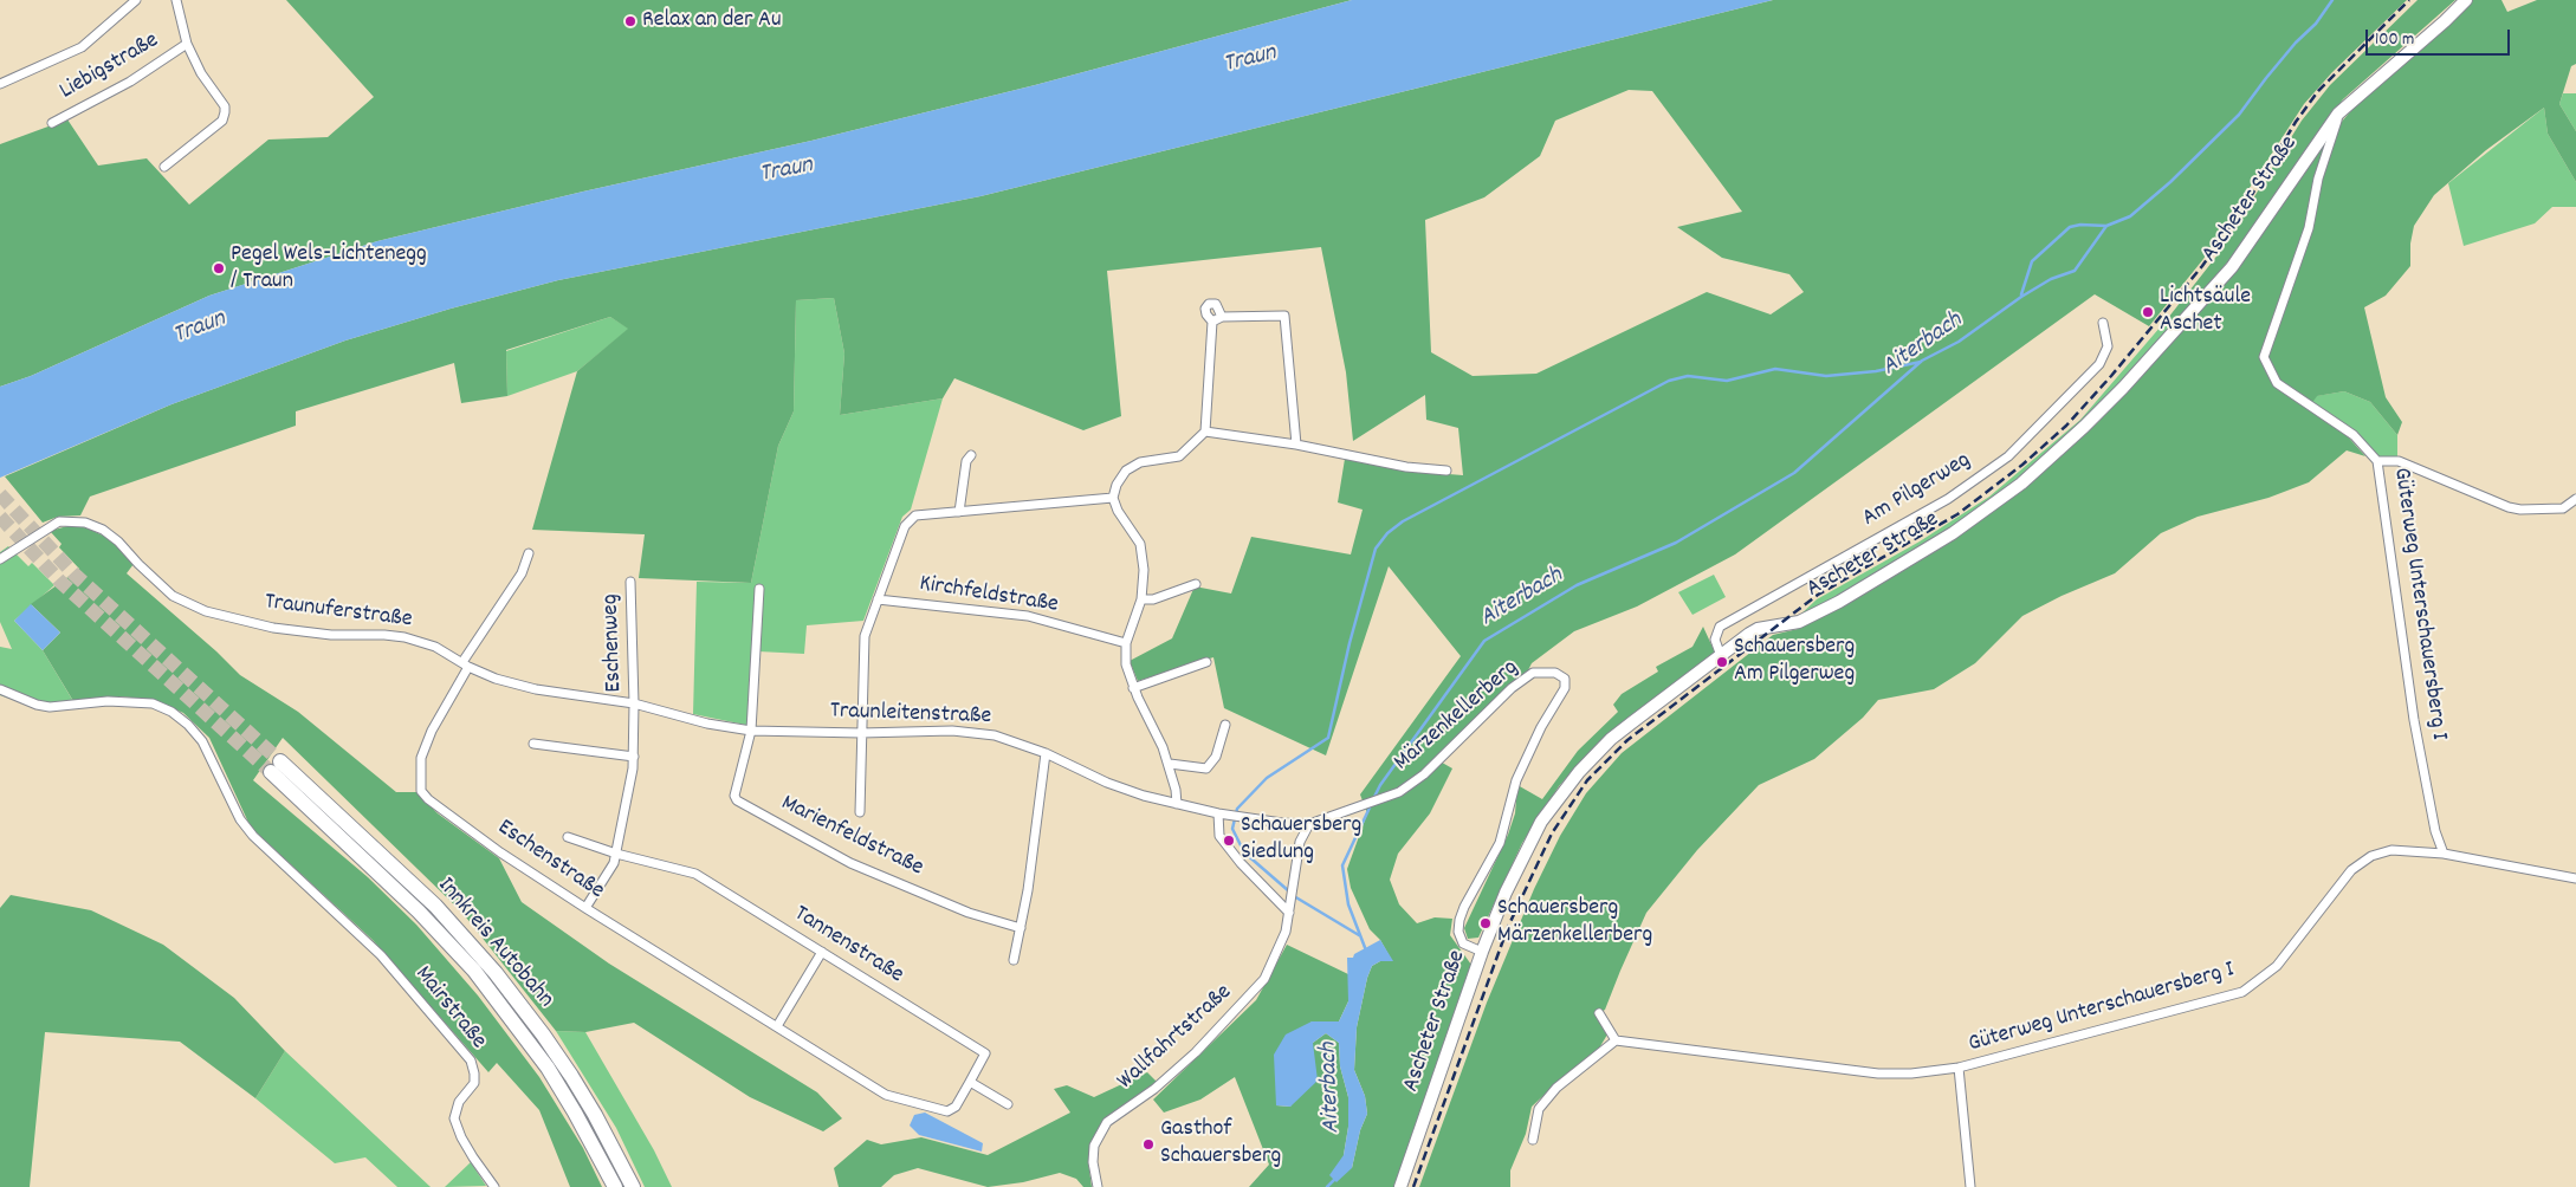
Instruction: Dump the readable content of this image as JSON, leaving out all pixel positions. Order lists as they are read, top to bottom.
{
  "streets": {
    "highway": ["Innkreis Autobahn"],
    "main road": ["Ascheter Straße"],
    "street": [
      "Liebigstraße",
      "Am Pilgerweg",
      "Kirchfeldstraße",
      "Güterweg Unterschauersberg I",
      "Traunuferstraße",
      "Eschenweg",
      "Traunleitenstraße",
      "Märzenkellerberg",
      "Marienfeldstraße",
      "Eschenstraße",
      "Tannenstraße",
      "Mairstraße",
      "Wallfahrtstraße"
    ]
  },
  "crossings": [
    ["Ascheter Straße", "Am Pilgerweg"],
    ["Ascheter Straße", "Märzenkellerberg"],
    ["Traunuferstraße", "Traunleitenstraße"],
    ["Traunuferstraße", "Eschenstraße"],
    ["Eschenweg", "Traunleitenstraße"],
    ["Traunleitenstraße", "Märzenkellerberg"],
    ["Traunleitenstraße", "Marienfeldstraße"],
    ["Traunleitenstraße", "Eschenstraße"],
    ["Traunleitenstraße", "Wallfahrtstraße"],
    ["Eschenstraße", "Tannenstraße"]
  ],
  "water": ["Traun", "Aiterbach"],
  "places": [
    "Relax an der Au",
    "Pegel Wels-Lichtenegg / Traun",
    "Lichtsäule Aschet",
    "Schauersberg Am Pilgerweg",
    "Schauersberg Siedlung",
    "Schauersberg Märzenkellerberg",
    "Gasthof Schauersberg"
  ],
  "scale_bar": "100 m"
}
